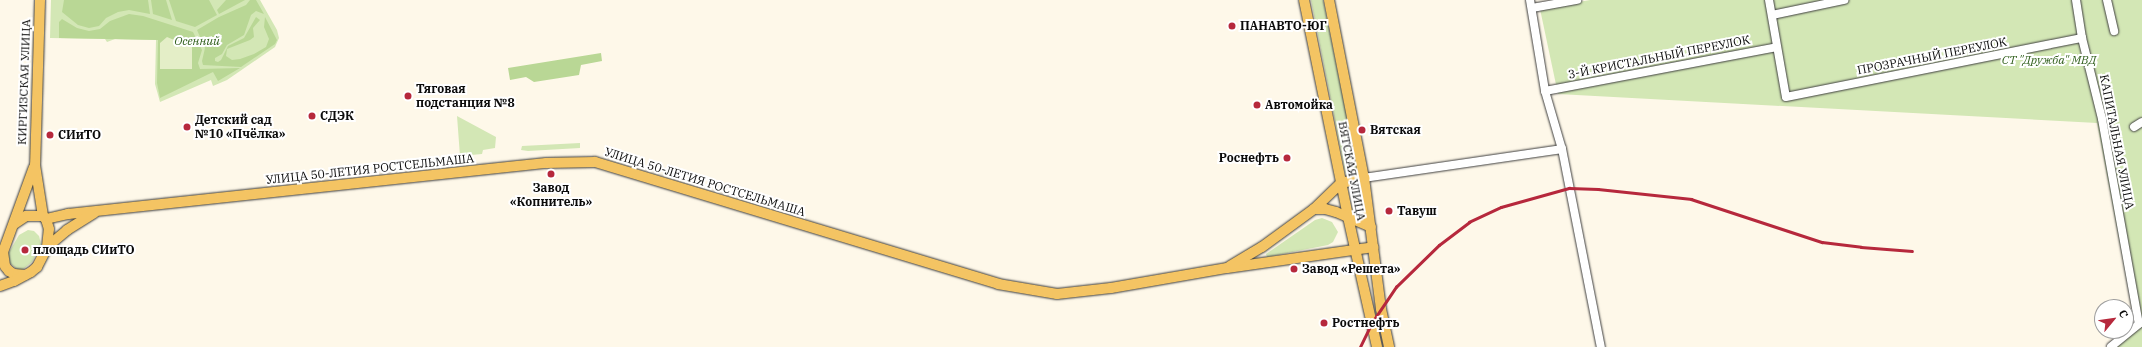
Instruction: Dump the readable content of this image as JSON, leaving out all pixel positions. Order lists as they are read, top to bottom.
{
  "streets": {
    "main road": ["КИРГИЗСКАЯ УЛИЦА", "УЛИЦА 50-ЛЕТИЯ РОСТСЕЛЬМАША", "ВЯТСКАЯ УЛИЦА"],
    "street": ["ПРОЗРАЧНЫЙ ПЕРЕУЛОК", "3-Й КРИСТАЛЬНЫЙ ПЕРЕУЛОК", "КАПИТАЛЬНАЯ УЛИЦА"]
  },
  "crossings": [
    ["ПРОЗРАЧНЫЙ ПЕРЕУЛОК", "3-Й КРИСТАЛЬНЫЙ ПЕРЕУЛОК"],
    ["ПРОЗРАЧНЫЙ ПЕРЕУЛОК", "КАПИТАЛЬНАЯ УЛИЦА"],
    ["УЛИЦА 50-ЛЕТИЯ РОСТСЕЛЬМАША", "ВЯТСКАЯ УЛИЦА"]
  ],
  "parks": ["Осенний", "СТ \"Дружба\" МВД"],
  "places": [
    "ПАНАВТО-ЮГ",
    "Тяговая подстанция №8",
    "Автомойка",
    "СДЭК",
    "Детский сад №10 «Пчёлка»",
    "Вятская",
    "СИиТО",
    "Роснефть",
    "Завод «Копнитель»",
    "Тавуш",
    "площадь СИиТО",
    "Завод «Решета»",
    "Ростнефть"
  ],
  "north": "top right"
}
